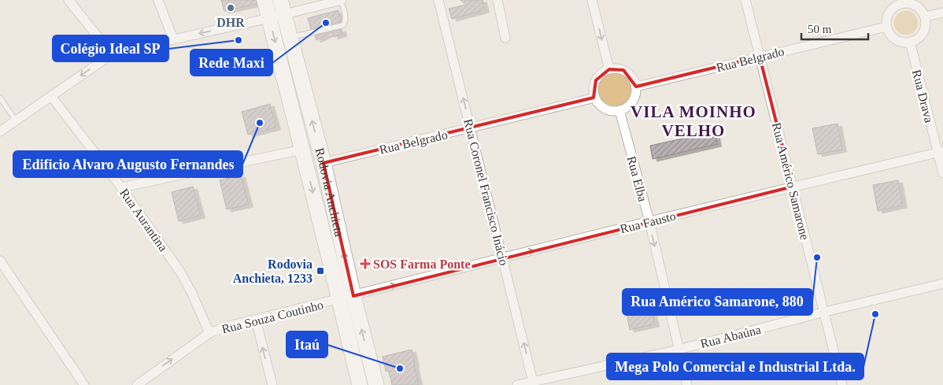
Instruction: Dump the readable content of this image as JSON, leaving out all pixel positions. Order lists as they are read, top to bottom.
{
  "streets": {
    "highway": ["Rodovia Anchieta"],
    "street": [
      "Rua Belgrado",
      "Rua Drava",
      "Rua Elba",
      "Rua Américo Samarone",
      "Rua Coronel Francisco Inácio",
      "Rua Aurantina",
      "Rua Fausto",
      "Rua Souza Coutinho",
      "Rua Abaúna"
    ]
  },
  "crossings": [
    ["Rua Belgrado", "Rua Drava"],
    ["Rua Belgrado", "Rua Elba"],
    ["Rua Belgrado", "Rua Américo Samarone"],
    ["Rua Belgrado", "Rodovia Anchieta"],
    ["Rua Belgrado", "Rua Coronel Francisco Inácio"],
    ["Rua Drava", "Rua Fausto"],
    ["Rua Elba", "Rua Fausto"],
    ["Rua Elba", "Rua Abaúna"],
    ["Rua Américo Samarone", "Rua Fausto"],
    ["Rua Américo Samarone", "Rua Abaúna"],
    ["Rodovia Anchieta", "Rua Fausto"],
    ["Rodovia Anchieta", "Rua Souza Coutinho"],
    ["Rua Coronel Francisco Inácio", "Rua Fausto"],
    ["Rua Coronel Francisco Inácio", "Rua Abaúna"],
    ["Rua Aurantina", "Rua Souza Coutinho"],
    ["Rua Fausto", "Rua Souza Coutinho"]
  ],
  "one_way": [
    "Rua Elba",
    "Rua Coronel Francisco Inácio",
    "Rua Fausto",
    "Rua Souza Coutinho"
  ],
  "districts": ["VILA MOINHO VELHO"],
  "places": {
    "other": [
      "DHR",
      "Rede Maxi",
      "Colégio Ideal SP",
      "Edificio Alvaro Augusto Fernandes",
      "Rua Américo Samarone, 880",
      "Mega Polo Comercial e Industrial Ltda.",
      "Itaú"
    ],
    "health": ["SOS Farma Ponte"],
    "transit": ["Rodovia Anchieta, 1233"]
  },
  "scale_bar": "50 m"
}
